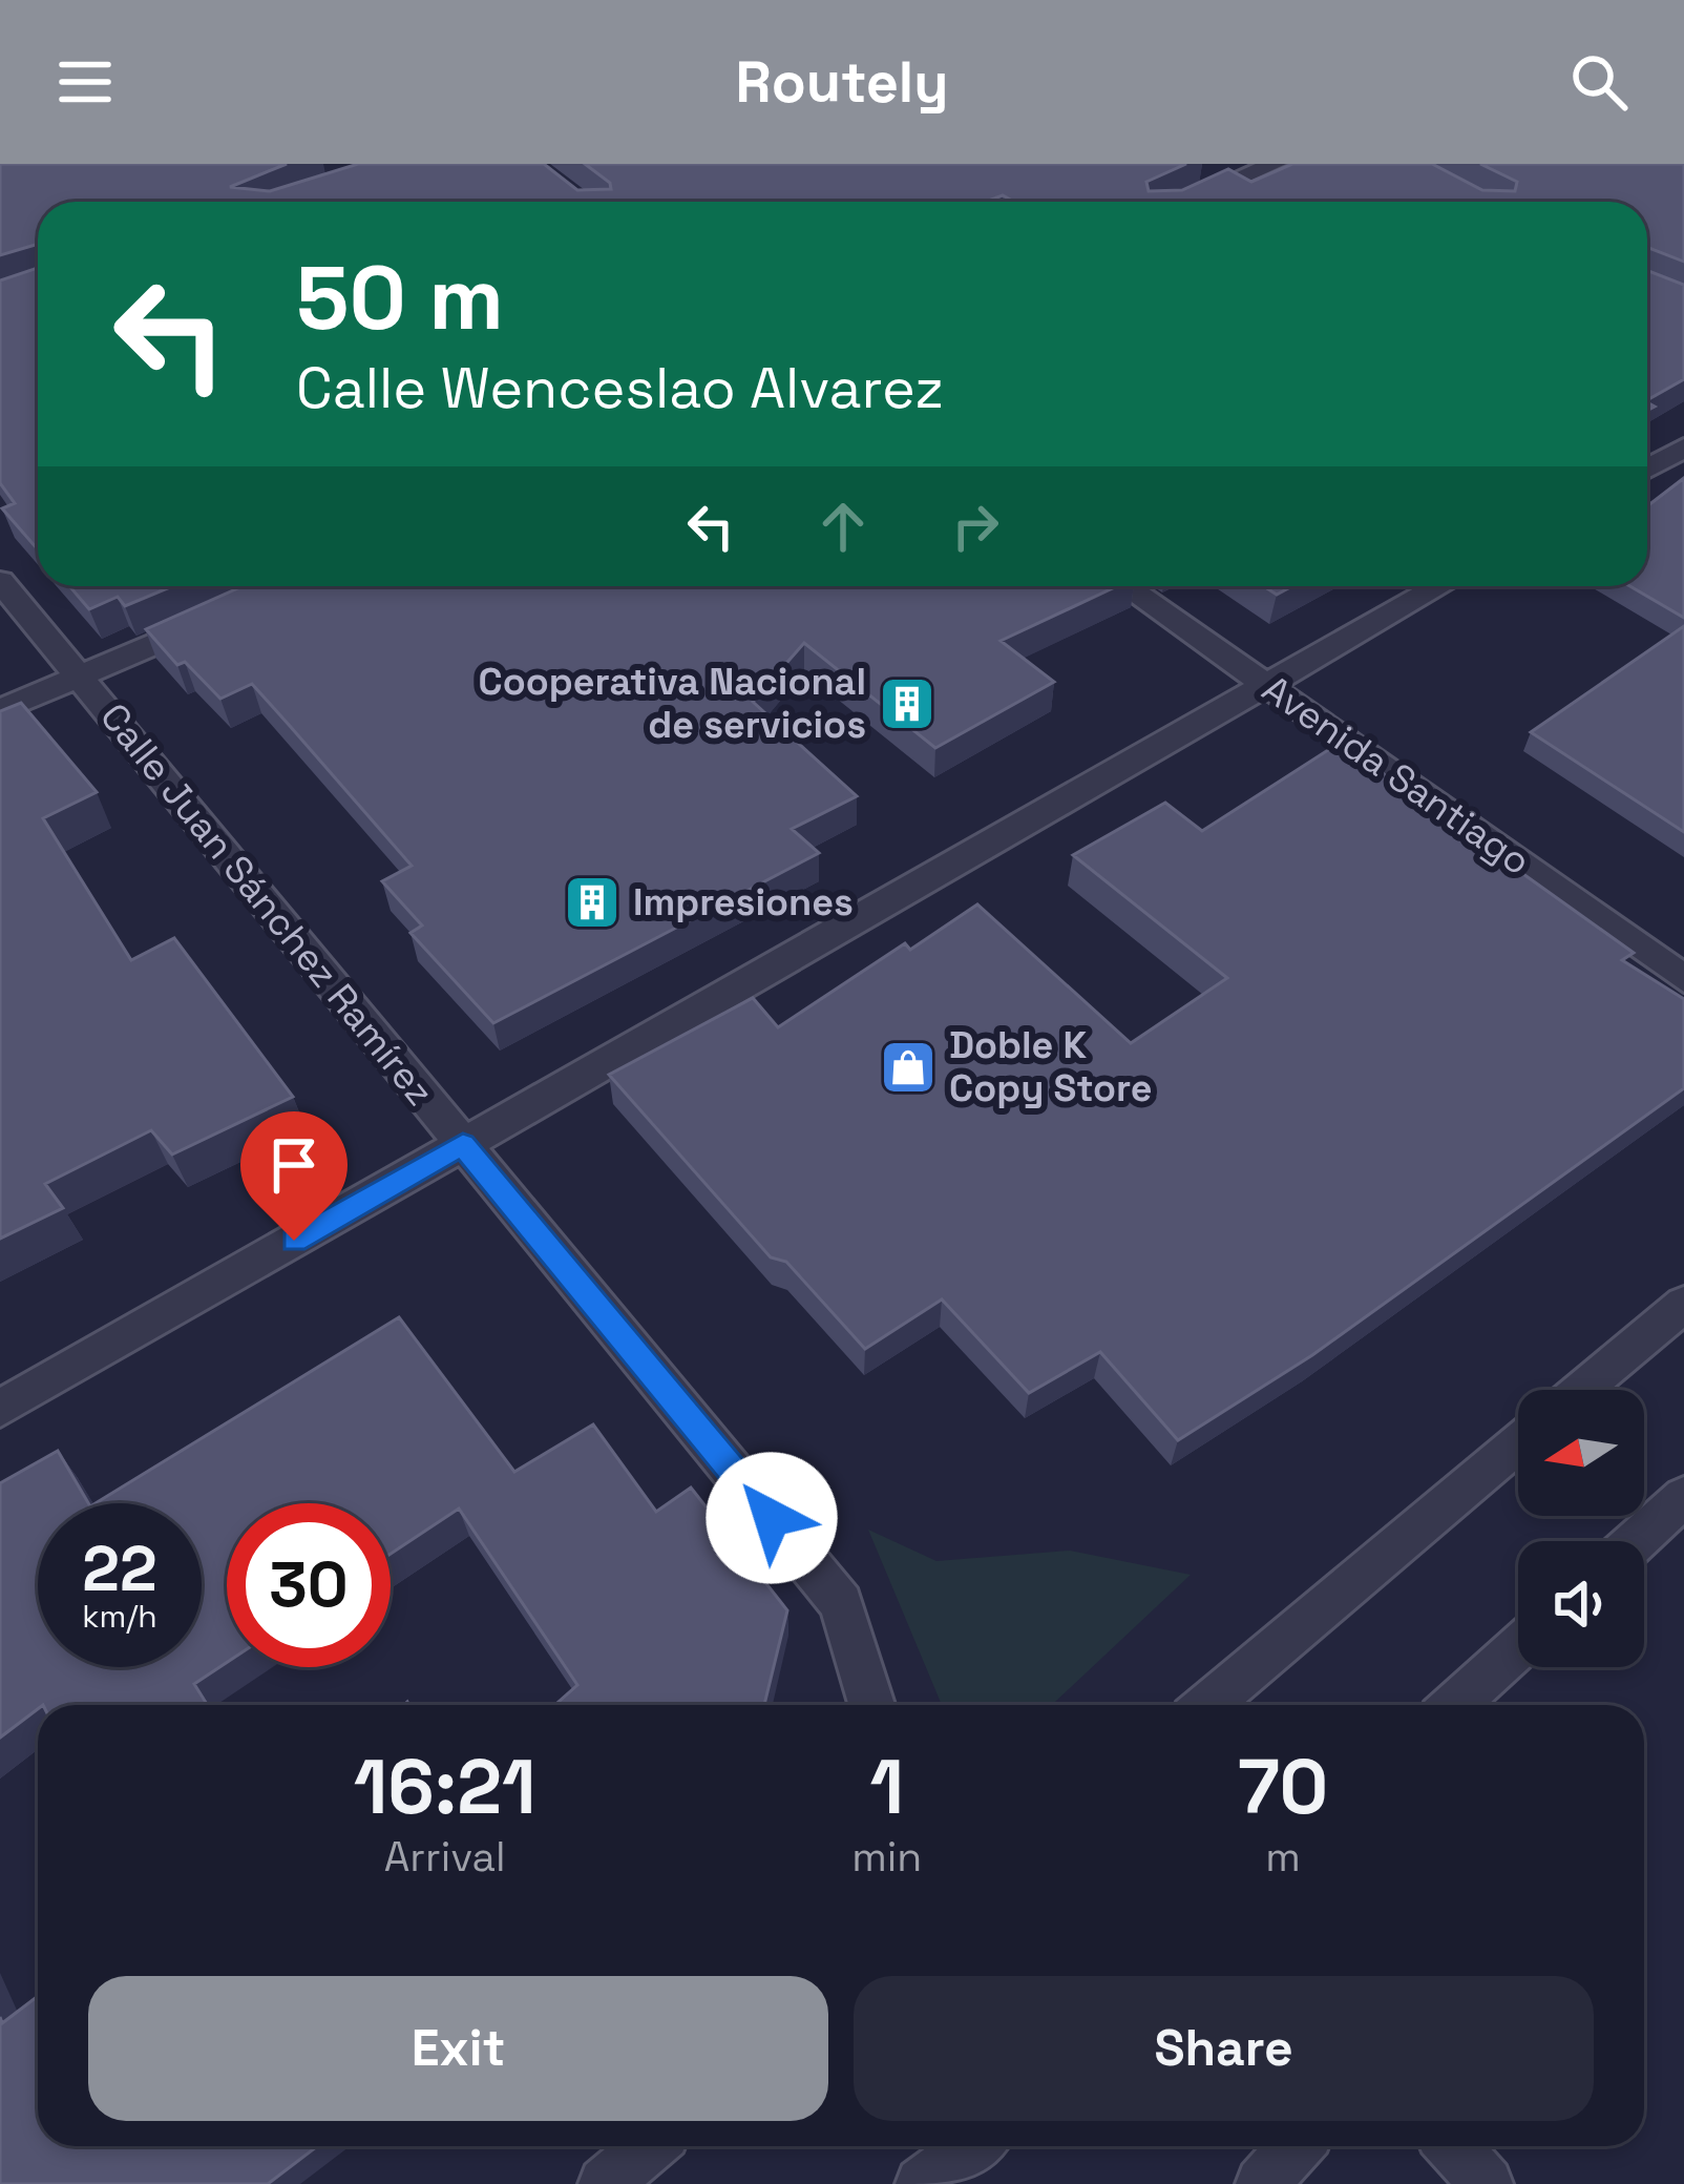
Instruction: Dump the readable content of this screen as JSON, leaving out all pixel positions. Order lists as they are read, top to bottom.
{
  "streets": {
    "street": ["Avenida Santiago", "Calle Juan Sánchez Ramírez"]
  },
  "places": {
    "building": ["Cooperativa Nacional de servicios", "Impresiones"],
    "shop": ["Doble K Copy Store"]
  },
  "north": "left",
  "page": {
    "header": "Routely",
    "turn": ["50 m", "Calle Wenceslao Alvarez"],
    "speed": "22 km/h",
    "limit": "30",
    "eta": [
      "16:21",
      "Arrival",
      "1",
      "min",
      "70",
      "m"
    ],
    "buttons": ["Exit", "Share"]
  }
}
